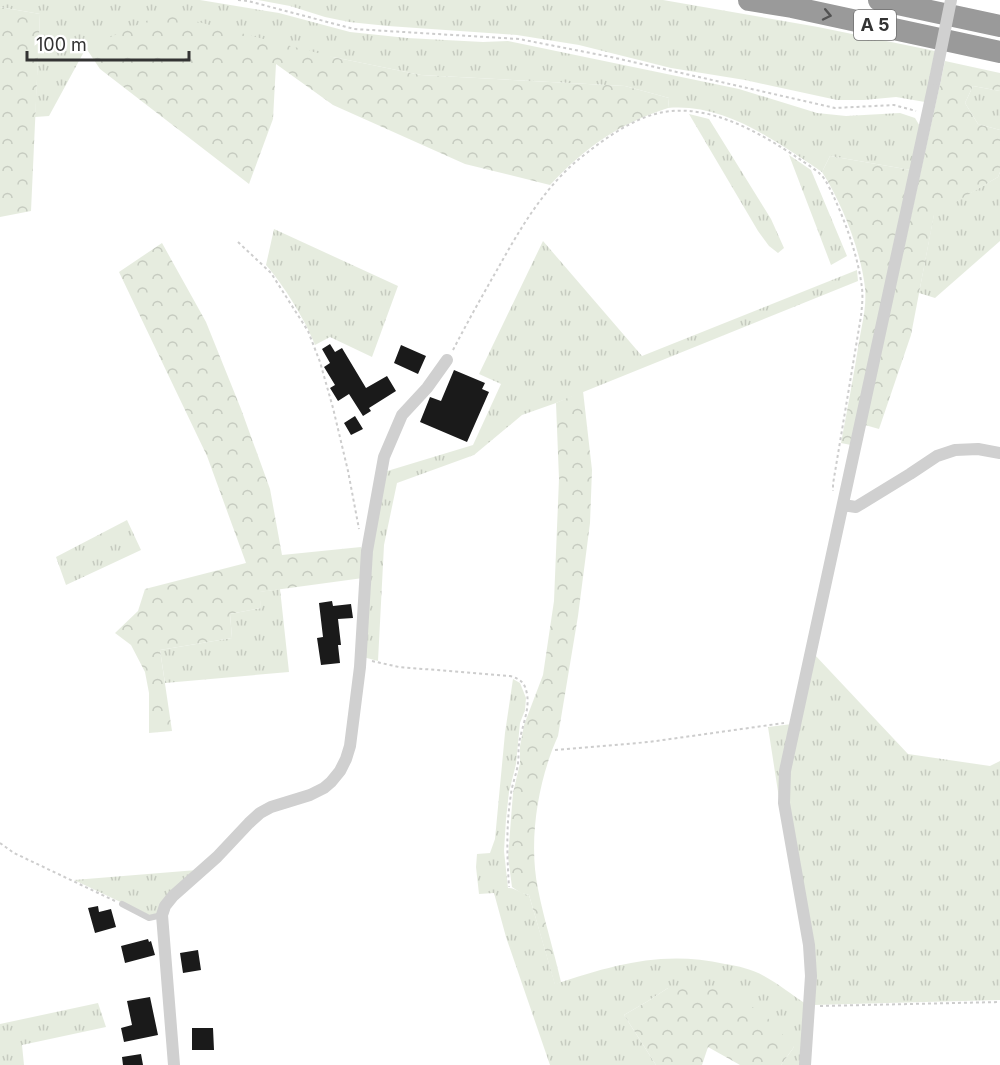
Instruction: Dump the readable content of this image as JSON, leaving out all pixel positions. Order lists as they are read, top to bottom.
{
  "streets": {
    "highway": ["A 5"]
  },
  "scale_bar": "100 m"
}
